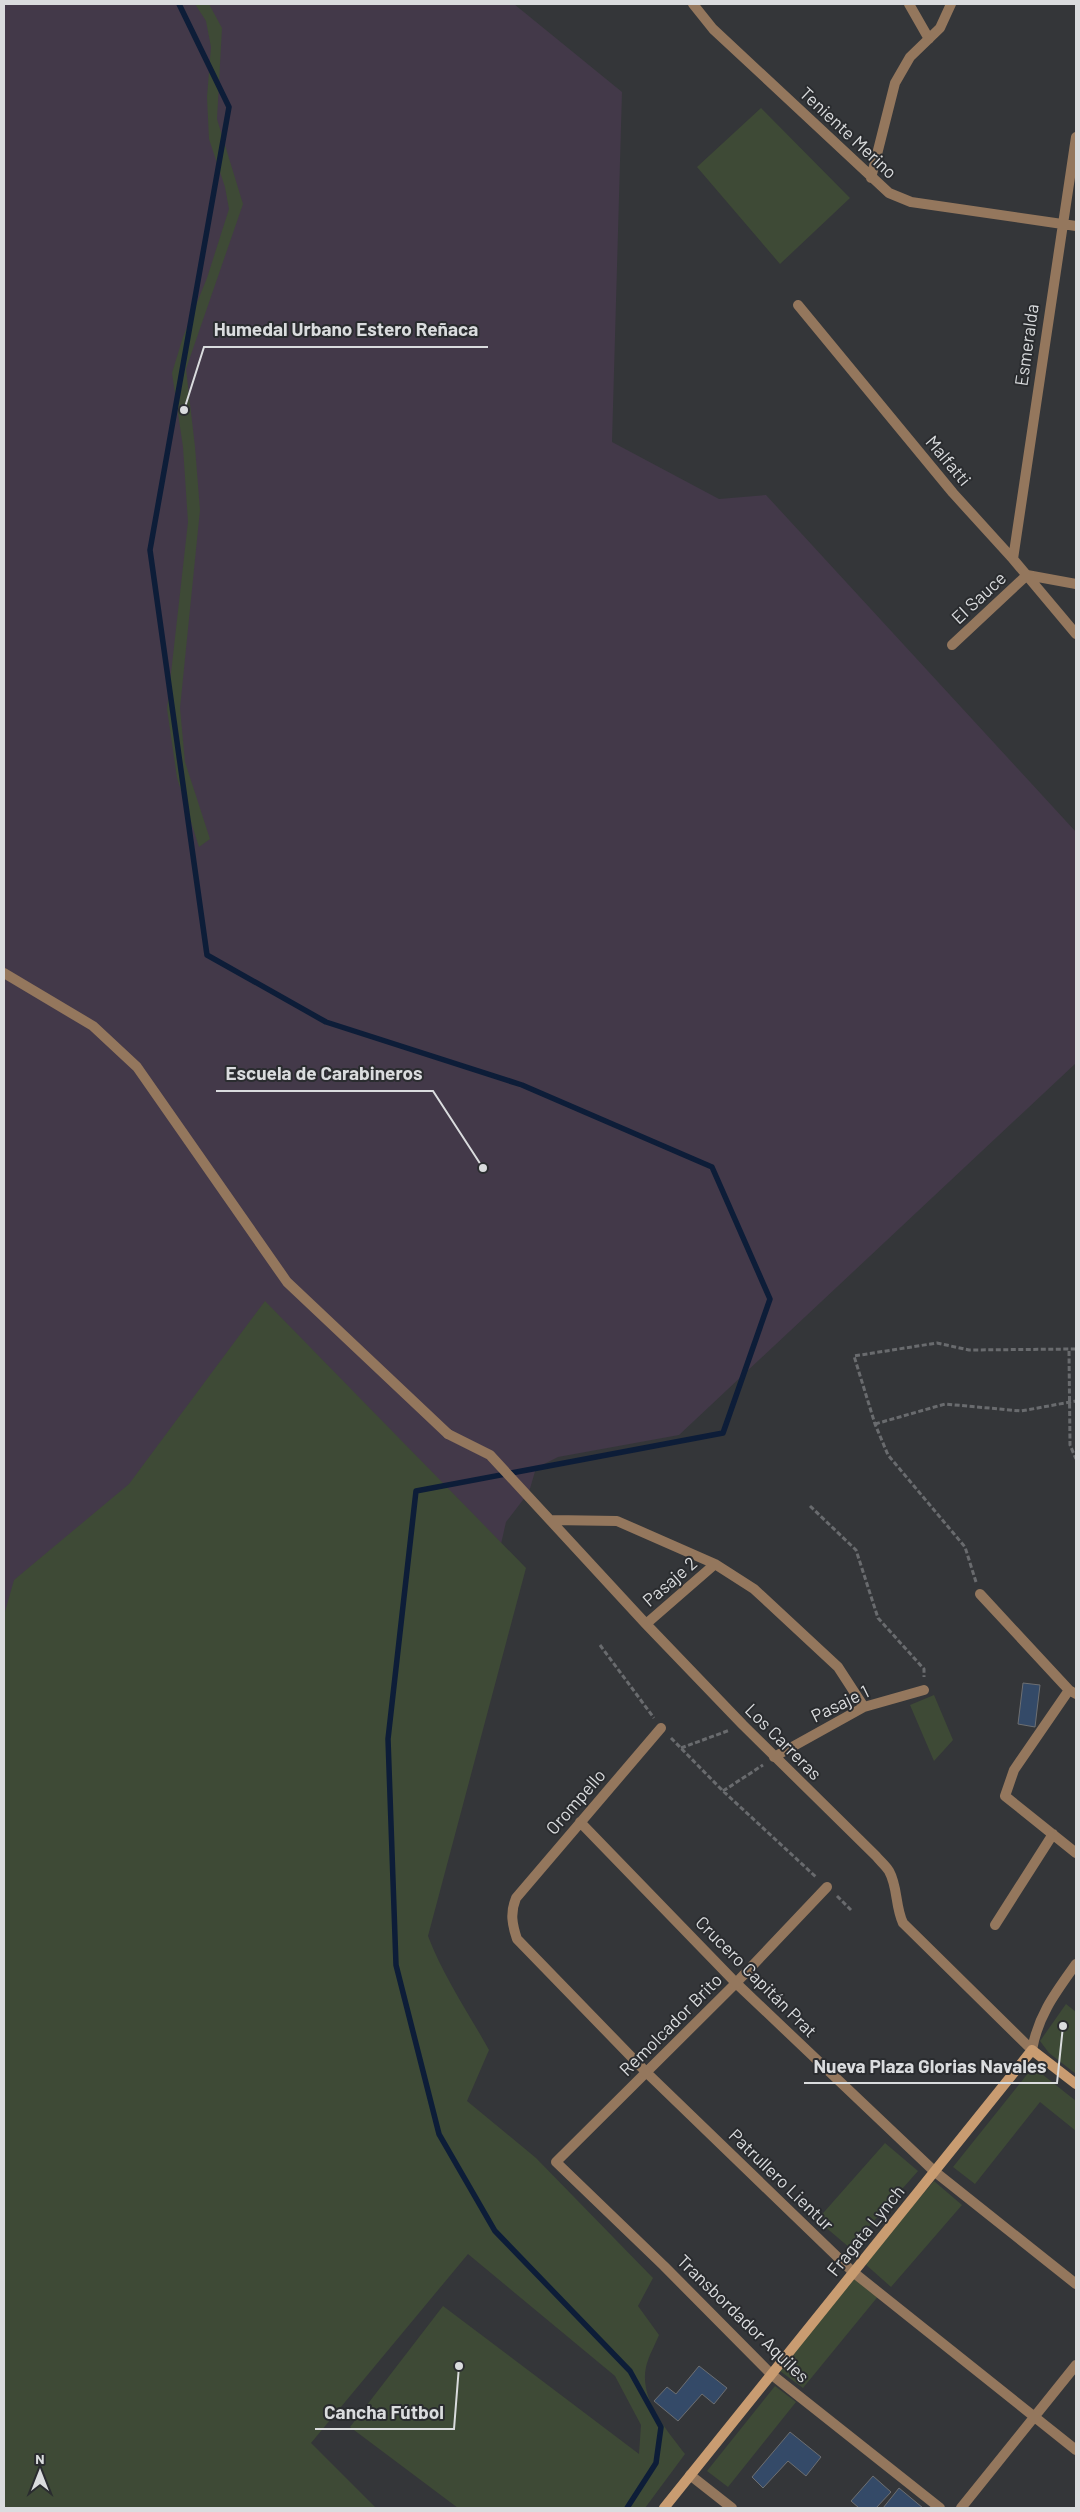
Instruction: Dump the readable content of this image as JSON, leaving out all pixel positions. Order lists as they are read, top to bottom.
{
  "streets": {
    "street": [
      "Teniente Merino",
      "Esmeralda",
      "Malfatti",
      "El Sauce",
      "Pasaje 2",
      "Pasaje 1",
      "Los Carreras",
      "Orompello",
      "Crucero Capitán Prat",
      "Remolcador Brito",
      "Patrullero Lientur",
      "Fragata Lynch",
      "Transbordador Aquiles"
    ]
  },
  "crossings": [
    ["Teniente Merino", "Esmeralda"],
    ["Esmeralda", "Malfatti"],
    ["Malfatti", "El Sauce"],
    ["Pasaje 2", "Los Carreras"],
    ["Pasaje 1", "Los Carreras"],
    ["Los Carreras", "Fragata Lynch"],
    ["Orompello", "Crucero Capitán Prat"],
    ["Orompello", "Patrullero Lientur"],
    ["Crucero Capitán Prat", "Remolcador Brito"],
    ["Crucero Capitán Prat", "Fragata Lynch"],
    ["Remolcador Brito", "Patrullero Lientur"],
    ["Remolcador Brito", "Transbordador Aquiles"],
    ["Patrullero Lientur", "Fragata Lynch"],
    ["Fragata Lynch", "Transbordador Aquiles"]
  ],
  "places": [
    "Humedal Urbano Estero Reñaca",
    "Escuela de Carabineros",
    "Nueva Plaza Glorias Navales",
    "Cancha Fútbol"
  ],
  "north": "top"
}
